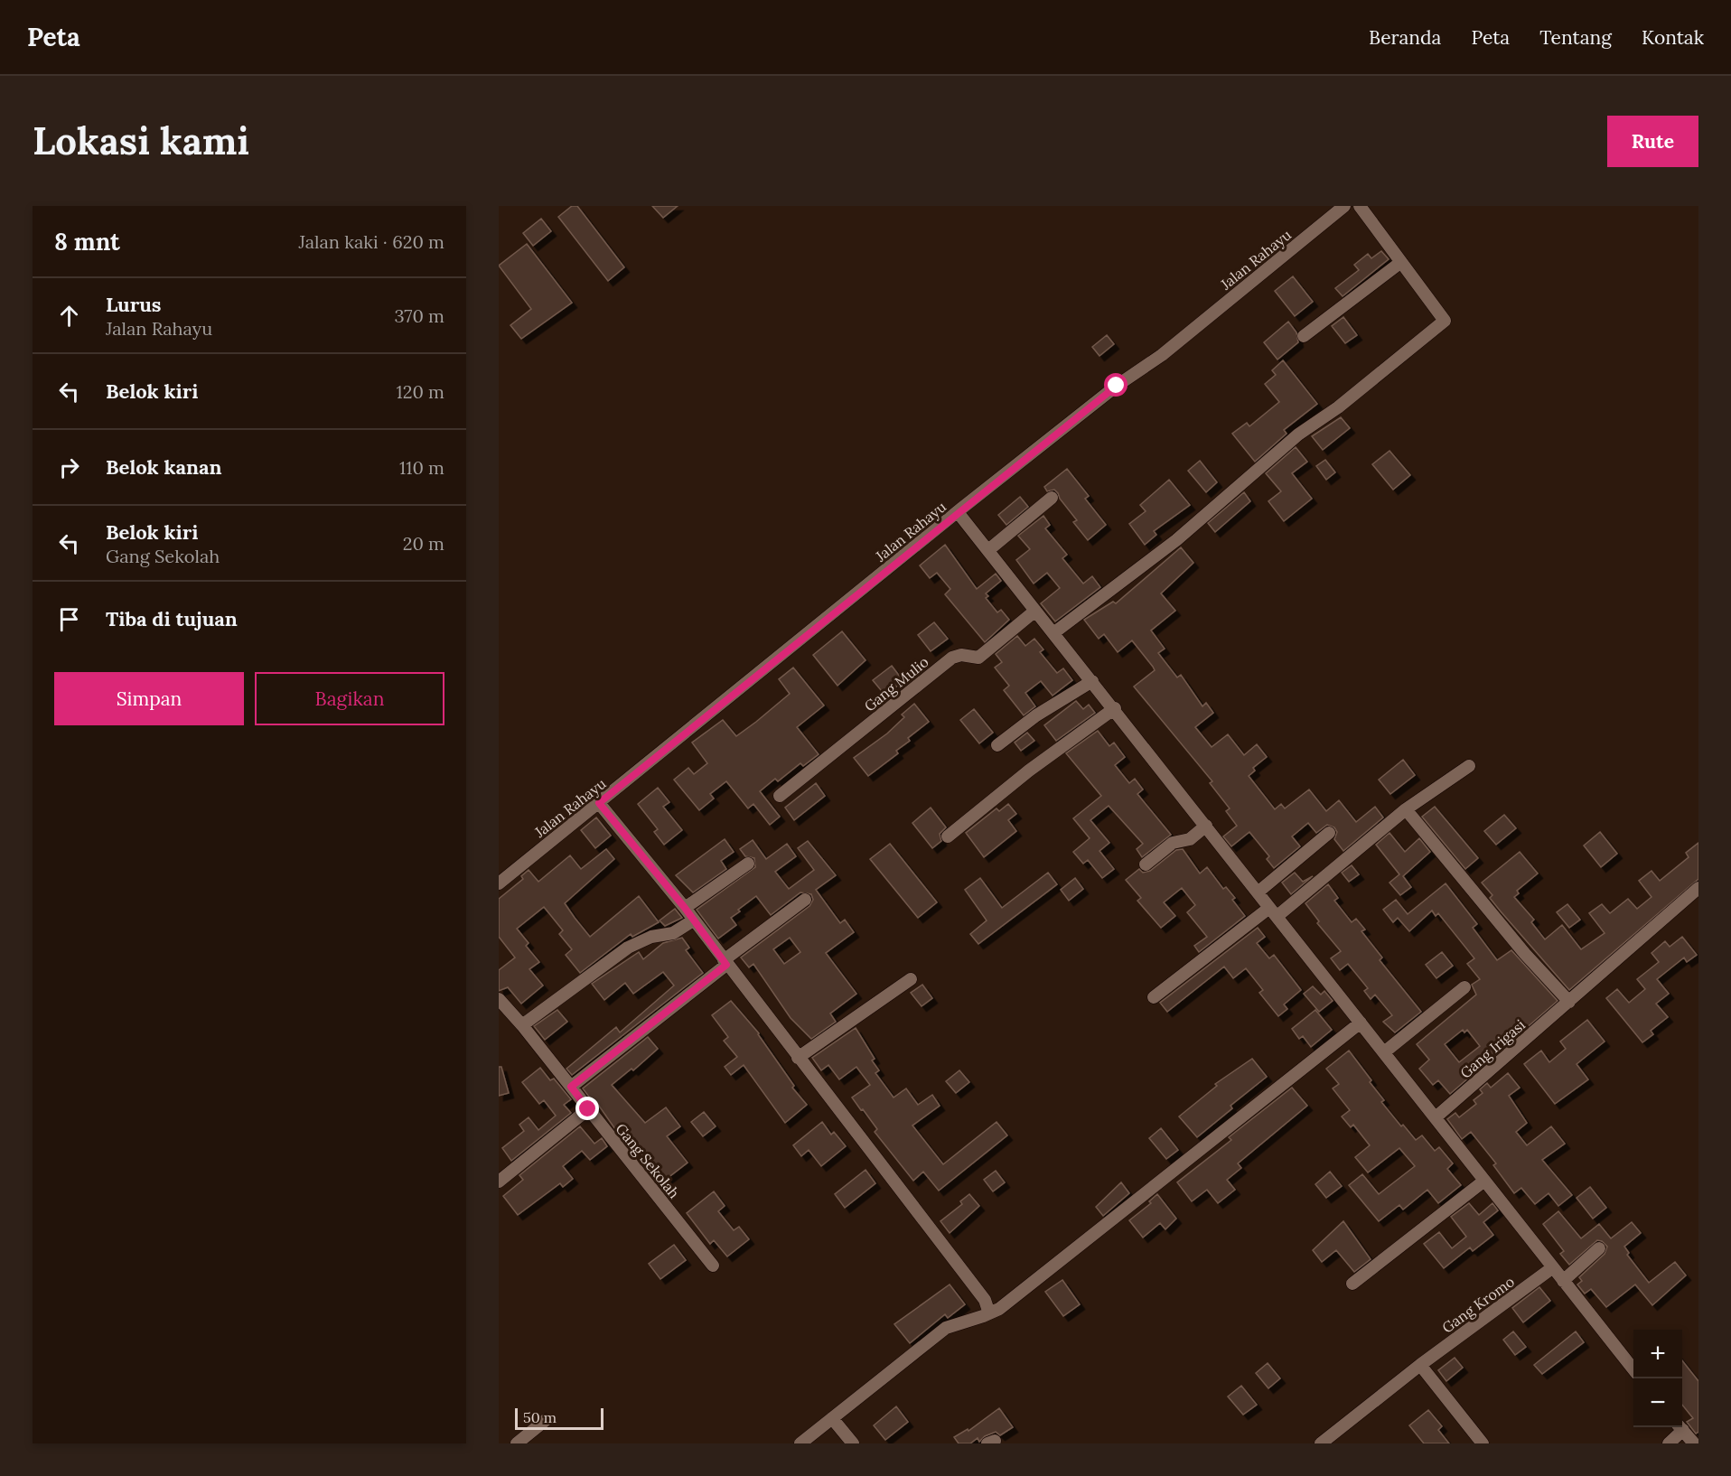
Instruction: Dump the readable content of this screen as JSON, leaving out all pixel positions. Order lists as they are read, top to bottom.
{
  "streets": {
    "street": [
      "Jalan Rahayu",
      "Gang Mulio",
      "Gang Irigasi",
      "Gang Sekolah",
      "Gang Kromo"
    ]
  },
  "scale_bar": "50 m",
  "page": {
    "header": "Peta",
    "nav": [
      "Beranda",
      "Peta",
      "Tentang",
      "Kontak"
    ],
    "buttons": [
      "Rute",
      ["Simpan", "Bagikan"]
    ],
    "title": "Lokasi kami",
    "heading": ["8 mnt", "Jalan kaki · 620 m"],
    "list": [
      ["Lurus", "Jalan Rahayu", "370 m"],
      ["Belok kiri", "120 m"],
      ["Belok kanan", "110 m"],
      ["Belok kiri", "Gang Sekolah", "20 m"],
      "Tiba di tujuan"
    ],
    "map_buttons": ["+", "−"],
    "scale": "50 m"
  }
}
